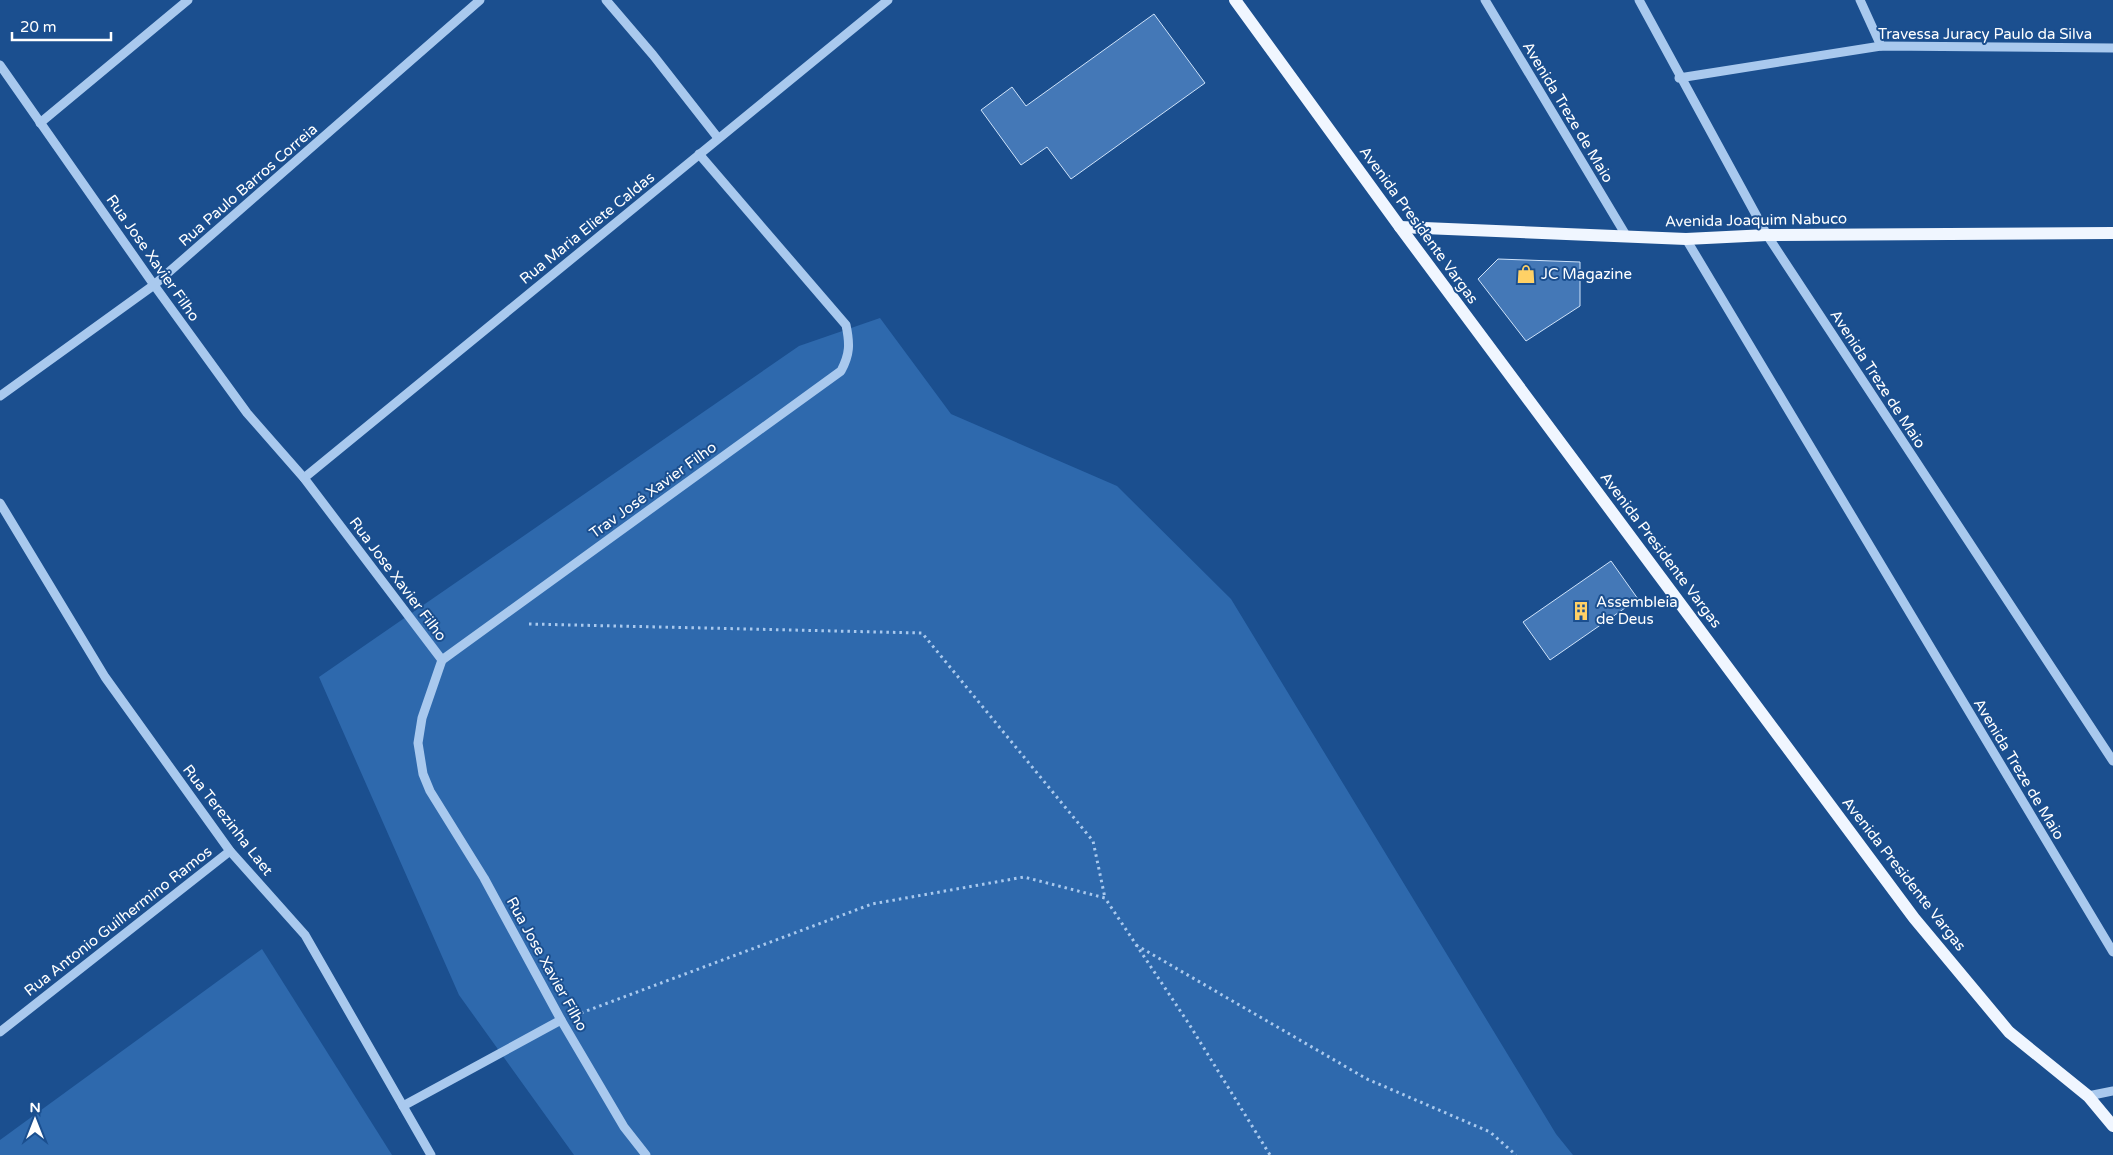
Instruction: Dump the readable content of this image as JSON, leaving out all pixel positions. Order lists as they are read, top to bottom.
{
  "streets": {
    "main road": ["Avenida Joaquim Nabuco", "Avenida Presidente Vargas"],
    "street": [
      "Travessa Juracy Paulo da Silva",
      "Avenida Treze de Maio",
      "Rua Paulo Barros Correia",
      "Rua Maria Eliete Caldas",
      "Rua Jose Xavier Filho",
      "Trav José Xavier Filho",
      "Rua Terezinha Laet",
      "Rua Antonio Guilhermino Ramos"
    ]
  },
  "crossings": [
    ["Travessa Juracy Paulo da Silva", "Avenida Treze de Maio"],
    ["Avenida Treze de Maio", "Avenida Joaquim Nabuco"],
    ["Rua Paulo Barros Correia", "Rua Jose Xavier Filho"],
    ["Avenida Joaquim Nabuco", "Avenida Presidente Vargas"],
    ["Rua Maria Eliete Caldas", "Rua Jose Xavier Filho"],
    ["Rua Maria Eliete Caldas", "Trav José Xavier Filho"],
    ["Rua Jose Xavier Filho", "Trav José Xavier Filho"],
    ["Rua Terezinha Laet", "Rua Antonio Guilhermino Ramos"]
  ],
  "places": {
    "shop": ["JC Magazine"],
    "building": ["Assembleia de Deus"]
  },
  "scale_bar": "20 m",
  "north": "top"
}
